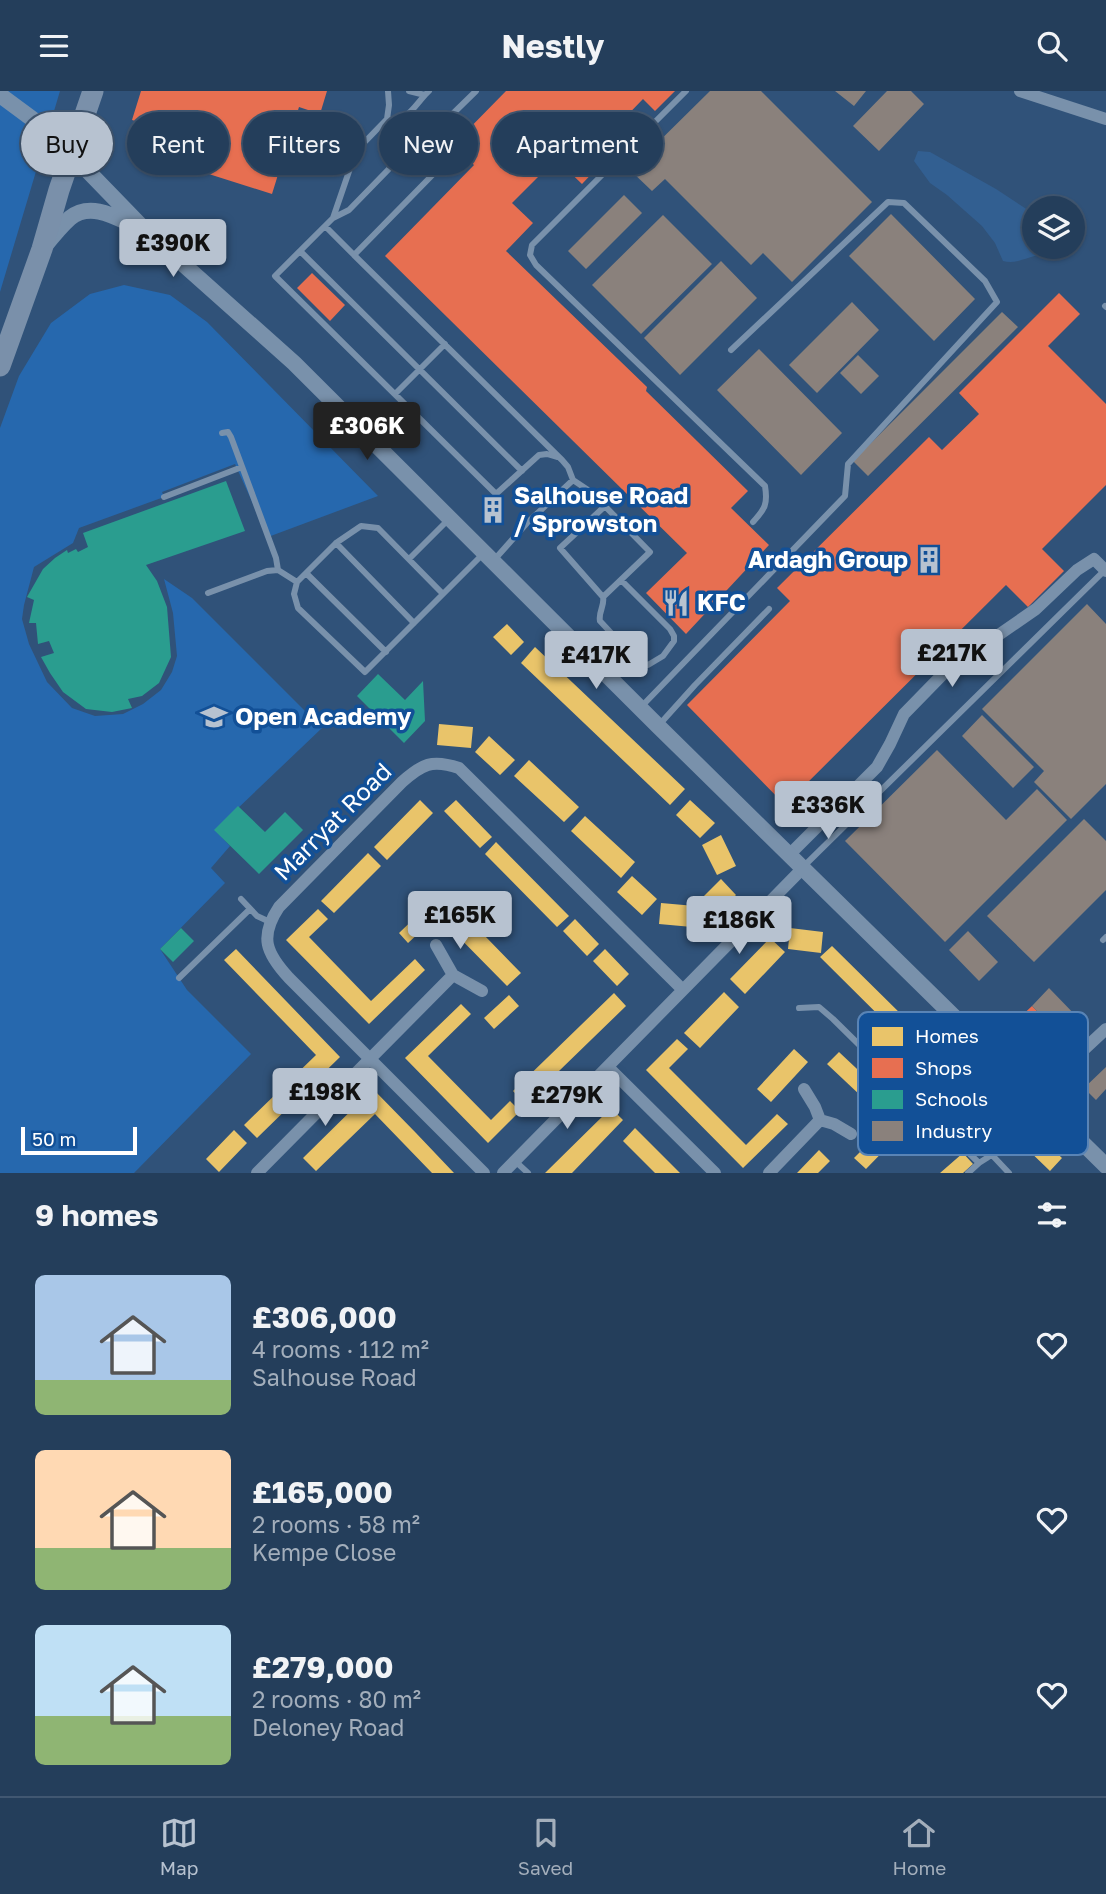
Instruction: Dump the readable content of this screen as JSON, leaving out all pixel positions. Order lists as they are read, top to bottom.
{
  "streets": {
    "street": ["Marryat Road"]
  },
  "places": {
    "building": ["Salhouse Road / Sprowston", "Ardagh Group"],
    "restaurant": ["KFC"],
    "school or university": ["Open Academy"]
  },
  "legend": [
    "Homes",
    "Shops",
    "Schools",
    "Industry"
  ],
  "scale_bar": "50 m",
  "page": {
    "header": "Nestly",
    "chip": [
      "Buy",
      "Rent",
      "Filters",
      "New",
      "Apartment"
    ],
    "price": [
      "£390K",
      "£306K",
      "£217K",
      "£417K",
      "£336K",
      "£165K",
      "£186K",
      "£198K",
      "£279K"
    ],
    "scale": "50 m",
    "heading": "9 homes",
    "list": [
      {
        "name": "£306,000",
        "note": "4 rooms · 112 m² · Salhouse Road"
      },
      {
        "name": "£165,000",
        "note": "2 rooms · 58 m² · Kempe Close"
      },
      {
        "name": "£279,000",
        "note": "2 rooms · 80 m² · Deloney Road"
      }
    ],
    "tabs": ["Map", "Saved", "Home"]
  }
}
